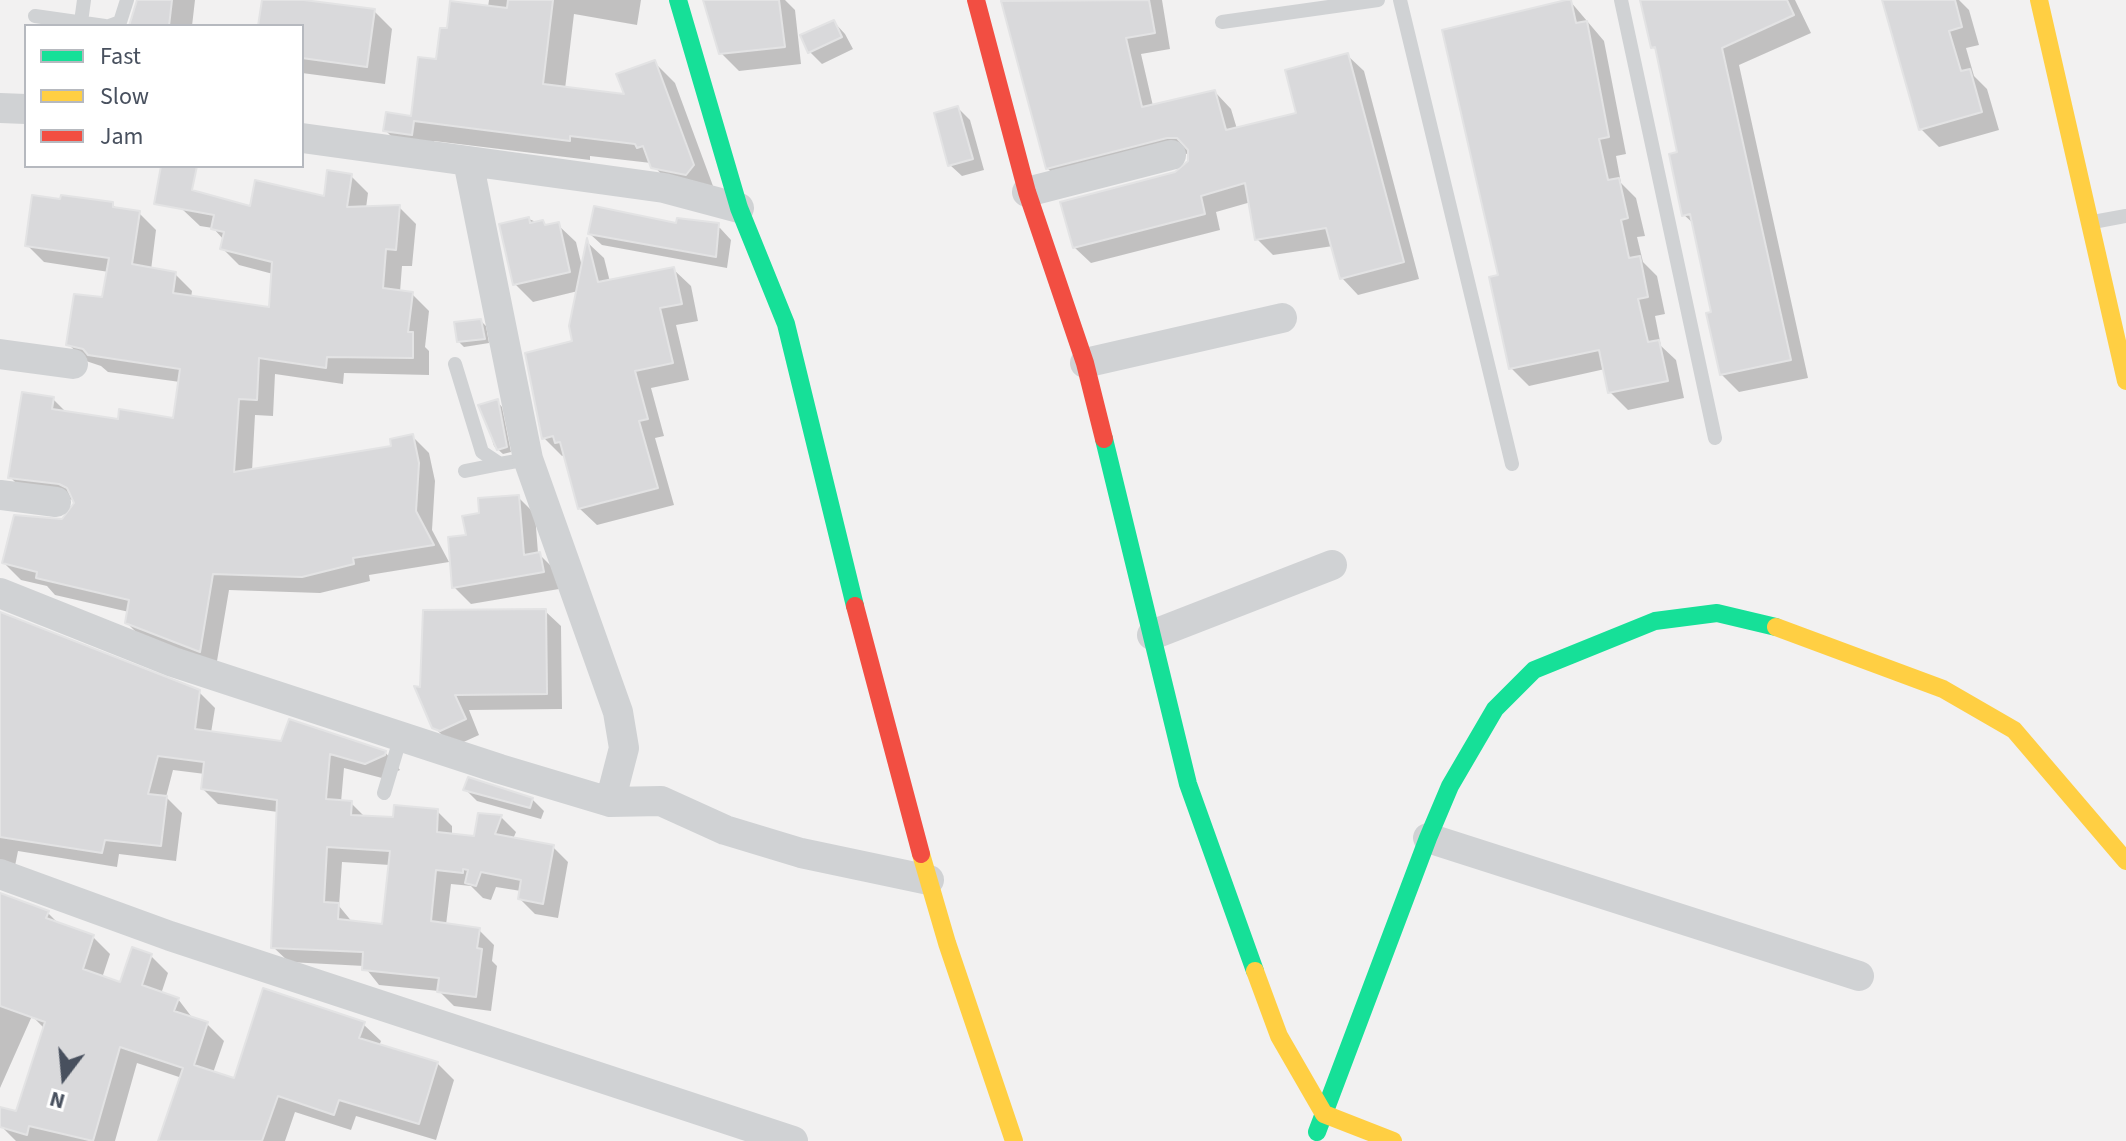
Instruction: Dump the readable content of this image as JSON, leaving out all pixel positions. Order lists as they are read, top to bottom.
{
  "legend": ["Fast", "Slow", "Jam"],
  "north": "bottom"
}
